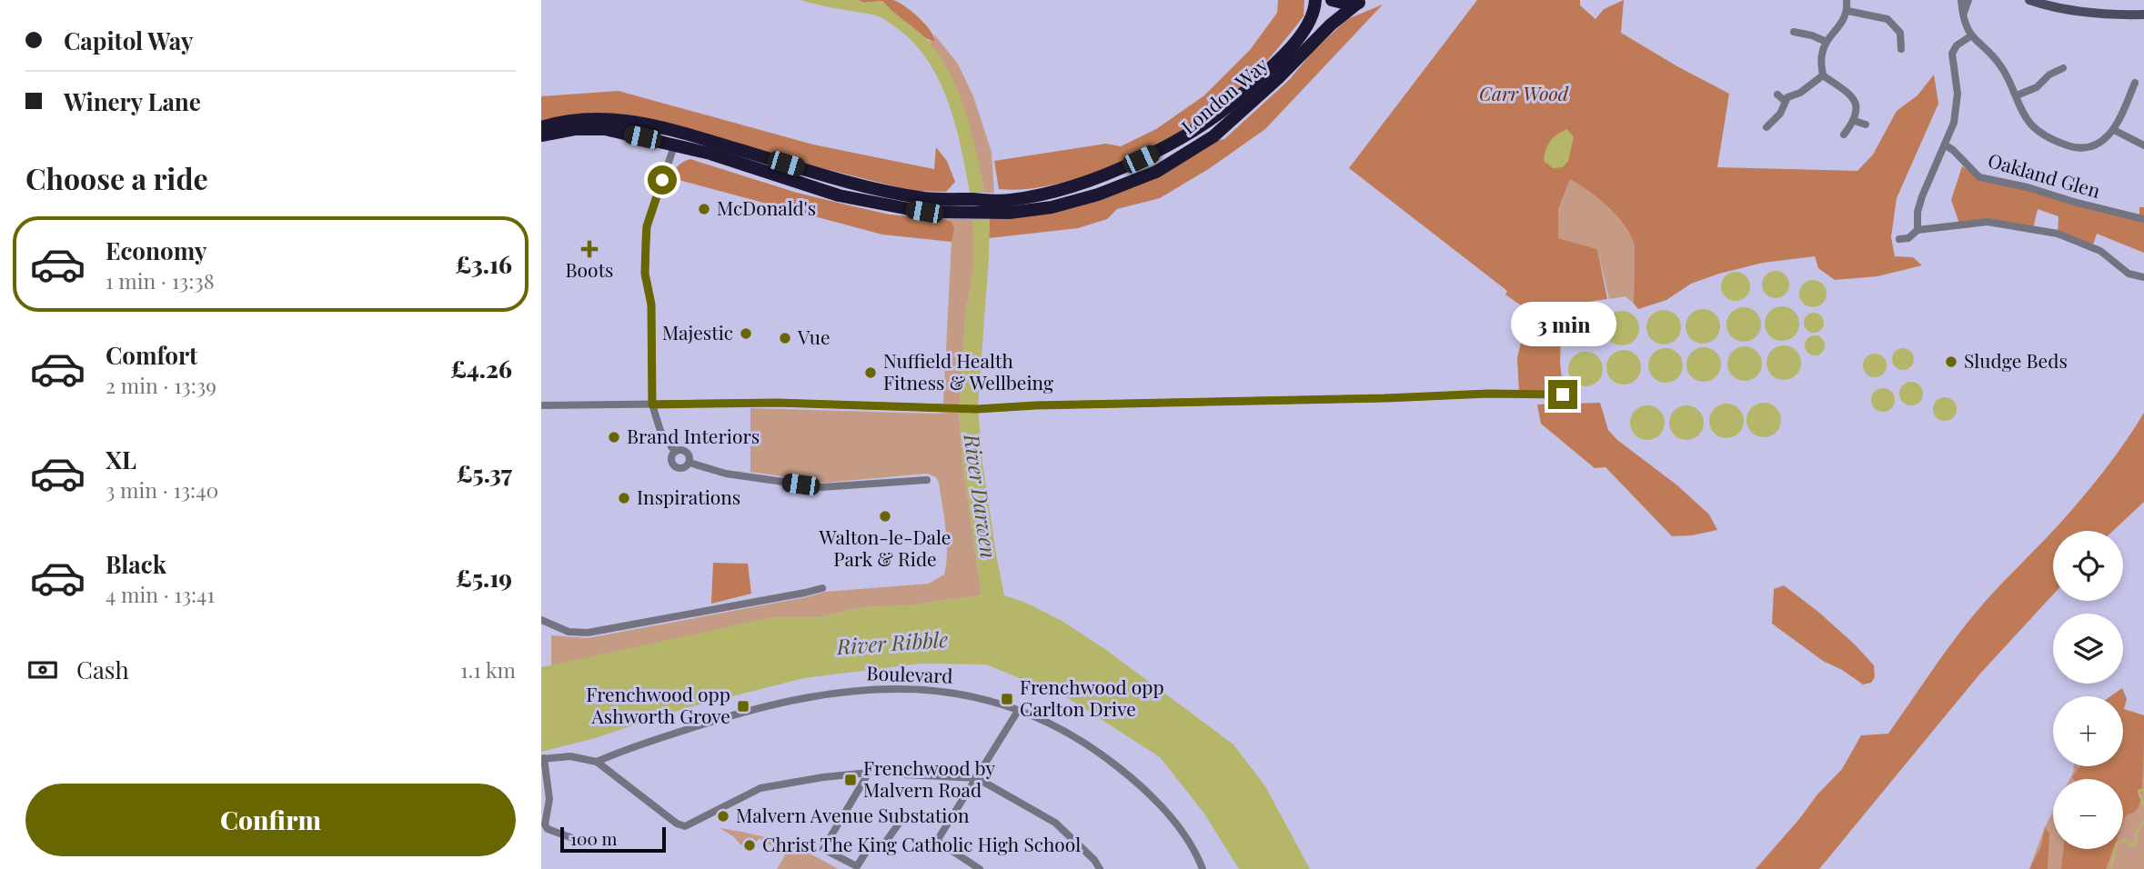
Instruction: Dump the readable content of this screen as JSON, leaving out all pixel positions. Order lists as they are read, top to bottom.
{
  "streets": {
    "highway": ["London Way"],
    "street": ["Oakland Glen", "Boulevard"]
  },
  "water": ["River Darwen", "River Ribble"],
  "parks": ["Carr Wood"],
  "places": {
    "other": [
      "McDonald's",
      "Majestic",
      "Vue",
      "Sludge Beds",
      "Nuffield Health Fitness & Wellbeing",
      "Brand Interiors",
      "Inspirations",
      "Walton-le-Dale Park & Ride",
      "Malvern Avenue Substation",
      "Christ The King Catholic High School"
    ],
    "health": ["Boots"],
    "transit": ["Frenchwood opp Carlton Drive", "Frenchwood opp Ashworth Grove", "Frenchwood by Malvern Road"]
  },
  "scale_bar": "100 m",
  "page": {
    "banner": ["Capitol Way", "Winery Lane"],
    "heading": "Choose a ride",
    "list": [
      {
        "name": "Economy",
        "note": "1 min · 13:38",
        "value": "£3.16"
      },
      {
        "name": "Comfort",
        "note": "2 min · 13:39",
        "value": "£4.26"
      },
      {
        "name": "XL",
        "note": "3 min · 13:40",
        "value": "£5.37"
      },
      {
        "name": "Black",
        "note": "4 min · 13:41",
        "value": "£5.19"
      }
    ],
    "bubble": "3 min",
    "map_buttons": ["+", "−"],
    "pay": ["Cash", "1.1 km"],
    "buttons": "Confirm",
    "scale": "100 m"
  }
}
